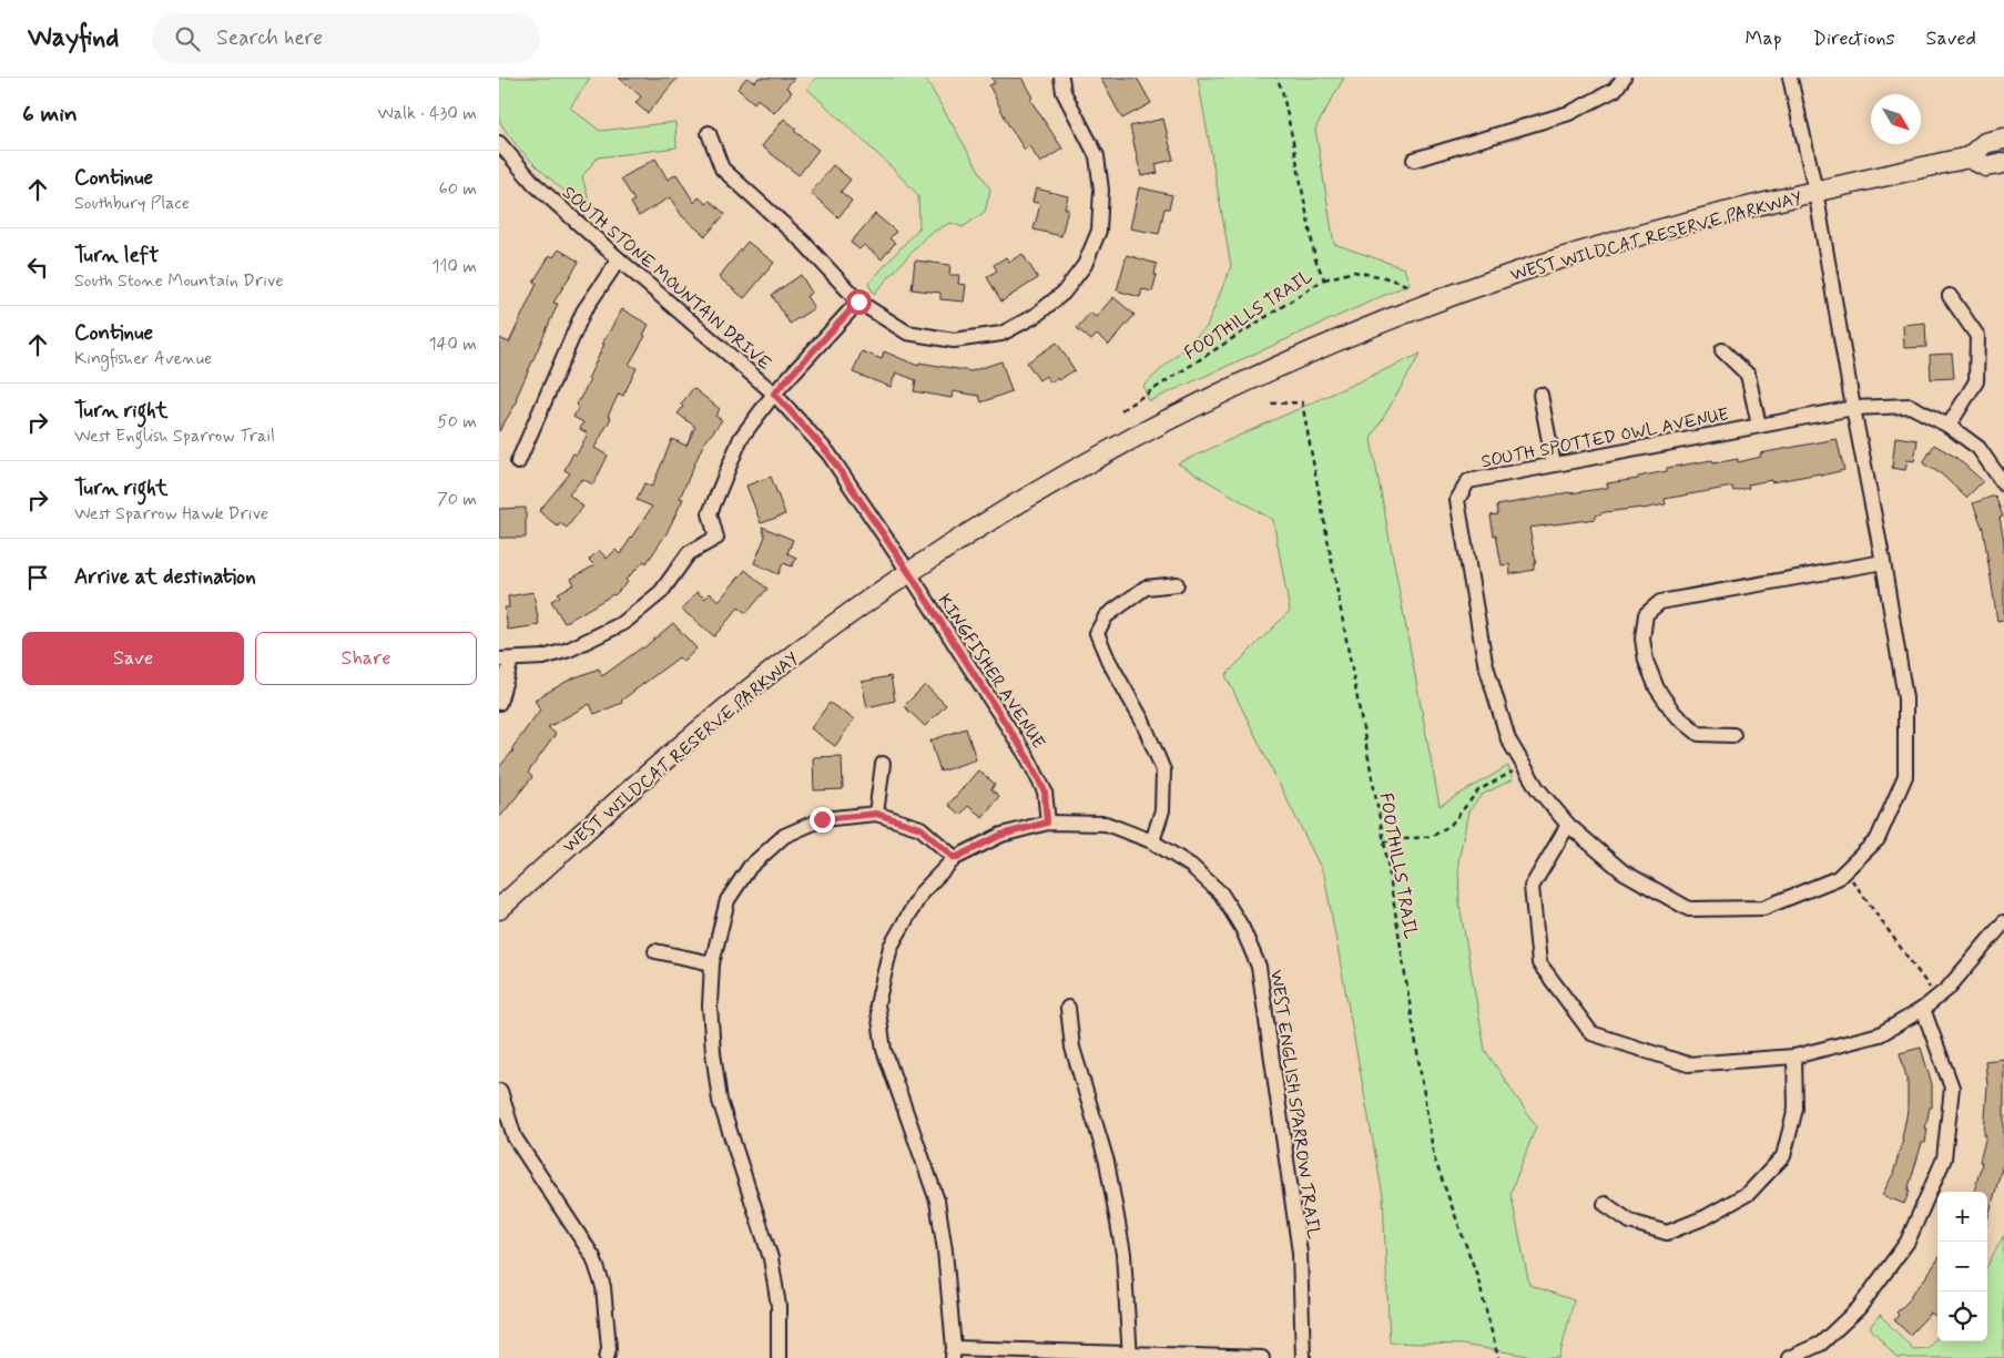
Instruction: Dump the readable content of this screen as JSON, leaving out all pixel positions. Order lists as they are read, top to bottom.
{
  "streets": {
    "main road": ["WEST WILDCAT RESERVE PARKWAY"],
    "street": [
      "SOUTH STONE MOUNTAIN DRIVE",
      "SOUTH SPOTTED OWL AVENUE",
      "KINGFISHER AVENUE",
      "WEST ENGLISH SPARROW TRAIL"
    ],
    "path": ["FOOTHILLS TRAIL"]
  },
  "crossings": [
    ["WEST WILDCAT RESERVE PARKWAY", "SOUTH STONE MOUNTAIN DRIVE"],
    ["WEST WILDCAT RESERVE PARKWAY", "SOUTH SPOTTED OWL AVENUE"],
    ["WEST WILDCAT RESERVE PARKWAY", "KINGFISHER AVENUE"],
    ["SOUTH STONE MOUNTAIN DRIVE", "KINGFISHER AVENUE"],
    ["KINGFISHER AVENUE", "WEST ENGLISH SPARROW TRAIL"]
  ],
  "north": "bottom right",
  "page": {
    "header": "Wayfind",
    "search": "Search here",
    "nav": ["Map", "Directions", "Saved"],
    "heading": ["6 min", "Walk · 430 m"],
    "list": [
      ["Continue", "Southbury Place", "60 m"],
      ["Turn left", "South Stone Mountain Drive", "110 m"],
      ["Continue", "Kingfisher Avenue", "140 m"],
      ["Turn right", "West English Sparrow Trail", "50 m"],
      ["Turn right", "West Sparrow Hawk Drive", "70 m"],
      "Arrive at destination"
    ],
    "buttons": ["Save", "Share"],
    "map_buttons": ["+", "−"]
  }
}
